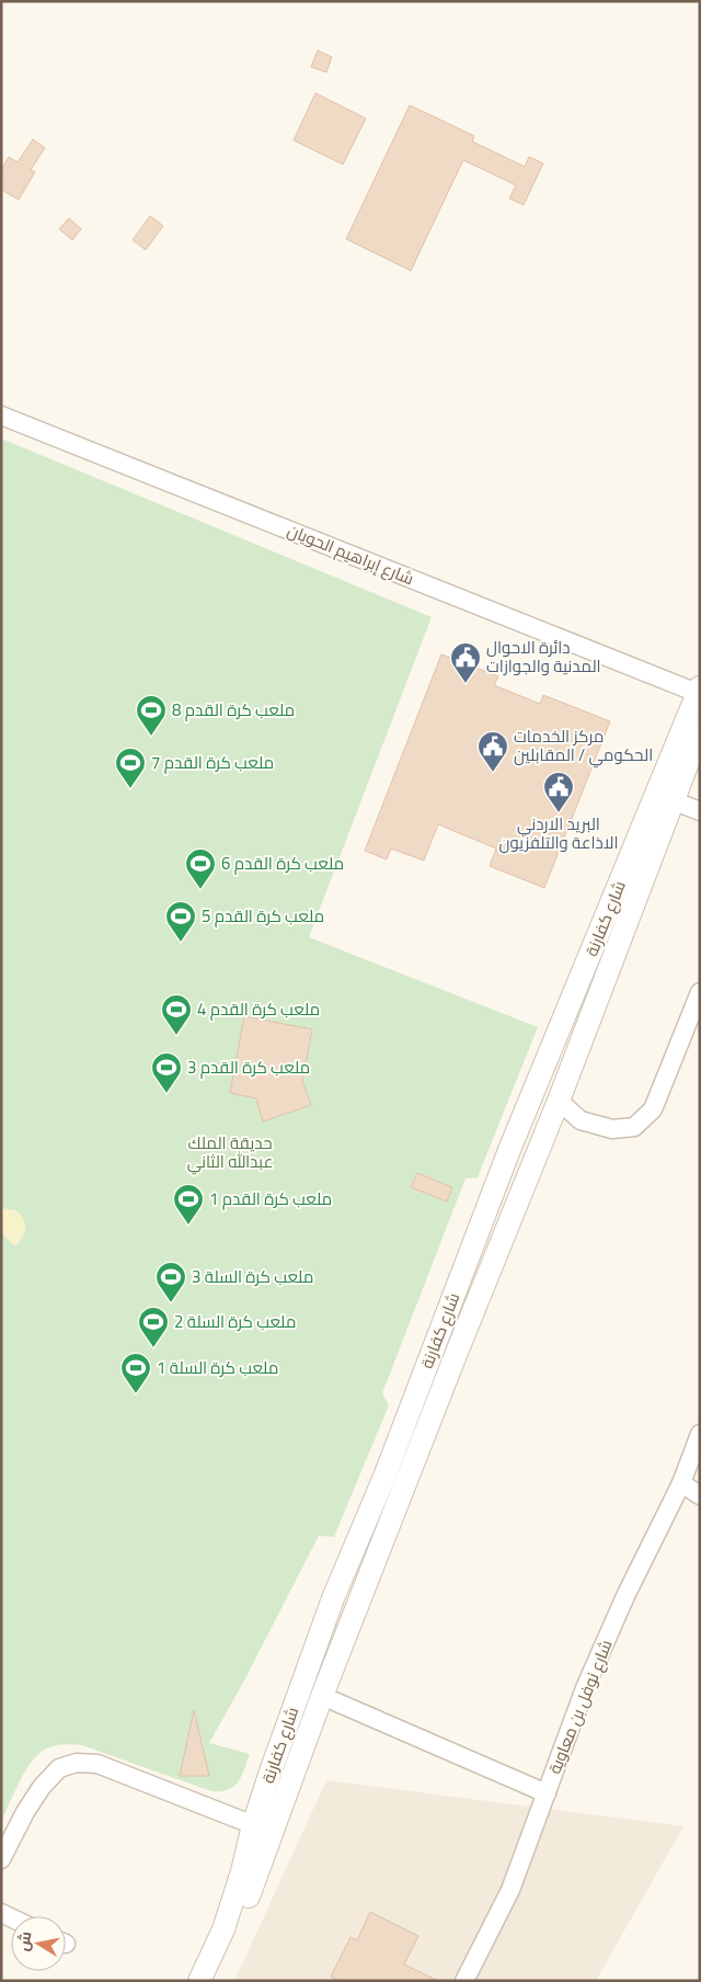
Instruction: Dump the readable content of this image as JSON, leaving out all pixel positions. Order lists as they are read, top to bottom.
{
  "streets": {
    "street": ["شارع إبراهيم الحويان", "شارع كفارنة", "شارع نوفل بن معاوية"]
  },
  "crossings": [
    ["شارع إبراهيم الحويان", "شارع كفارنة"]
  ],
  "parks": ["حديقة الملك عبدالله الثاني"],
  "places": {
    "public building": ["دائرة الاحوال المدنية والجوازات", "مركز الخدمات الحكومي / المقابلين", "البريد الاردني الاذاعة والتلفزيون"],
    "sports": [
      "ملعب كرة القدم 8",
      "ملعب كرة القدم 7",
      "ملعب كرة القدم 6",
      "ملعب كرة القدم 5",
      "ملعب كرة القدم 4",
      "ملعب كرة القدم 3",
      "ملعب كرة القدم 1",
      "ملعب كرة السلة 3",
      "ملعب كرة السلة 2",
      "ملعب كرة السلة 1"
    ]
  },
  "north": "left"
}
